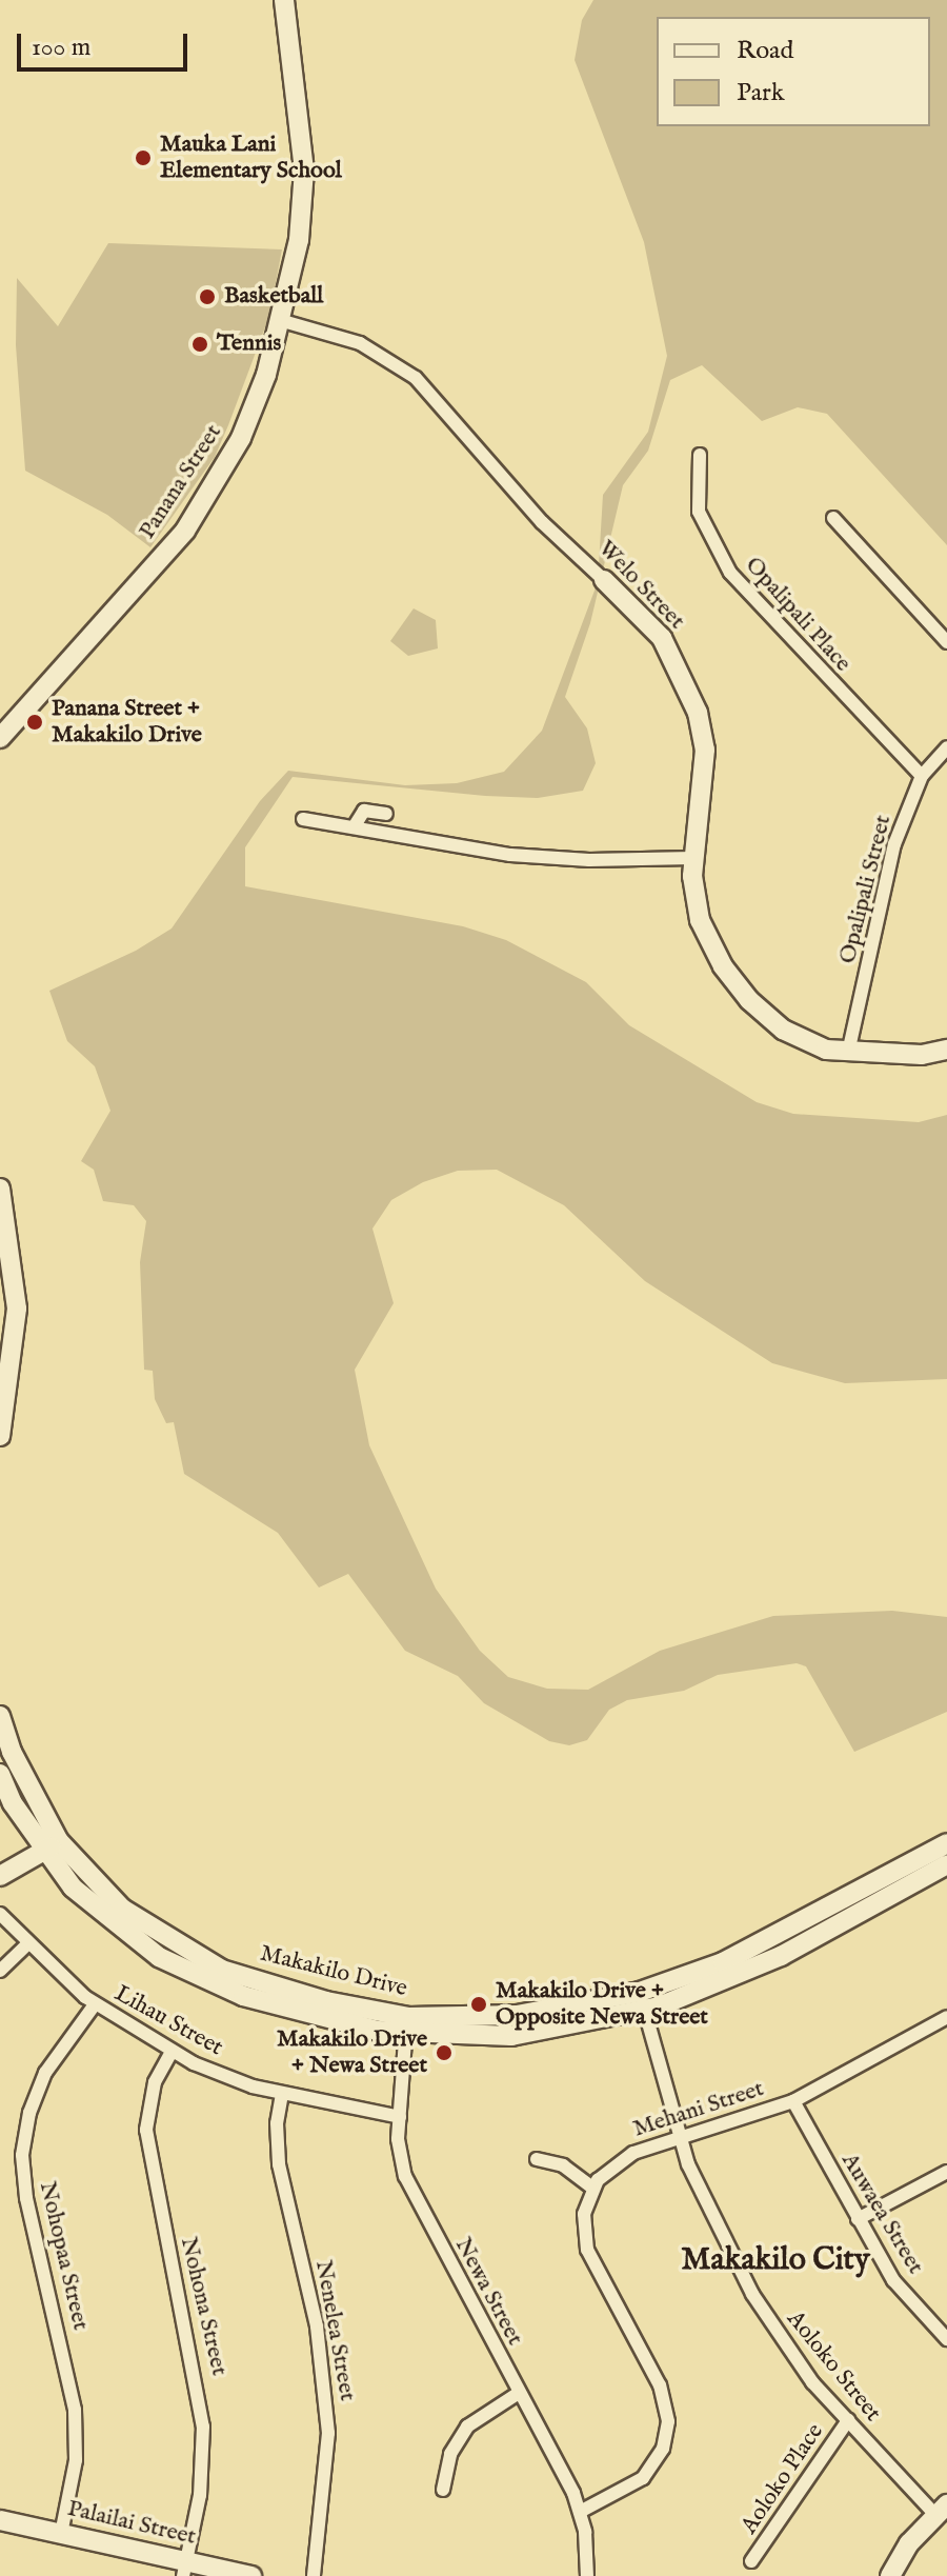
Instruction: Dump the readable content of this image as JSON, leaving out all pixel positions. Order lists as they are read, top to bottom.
{
  "streets": {
    "street": [
      "Panana Street",
      "Welo Street",
      "Opalipali Place",
      "Opalipali Street",
      "Makakilo Drive",
      "Lihau Street",
      "Mehani Street",
      "Auwaea Street",
      "Nohopaa Street",
      "Newa Street",
      "Nohona Street",
      "Nenelea Street",
      "Aoloko Street",
      "Aoloko Place",
      "Palailai Street"
    ]
  },
  "crossings": [
    ["Panana Street", "Welo Street"],
    ["Welo Street", "Opalipali Street"],
    ["Opalipali Place", "Opalipali Street"],
    ["Makakilo Drive", "Newa Street"],
    ["Makakilo Drive", "Aoloko Street"],
    ["Lihau Street", "Nohopaa Street"],
    ["Lihau Street", "Newa Street"],
    ["Lihau Street", "Nohona Street"],
    ["Lihau Street", "Nenelea Street"],
    ["Mehani Street", "Auwaea Street"],
    ["Mehani Street", "Aoloko Street"],
    ["Nohopaa Street", "Palailai Street"],
    ["Nohona Street", "Palailai Street"],
    ["Aoloko Street", "Aoloko Place"]
  ],
  "districts": ["Makakilo City"],
  "places": [
    "Mauka Lani Elementary School",
    "Basketball",
    "Tennis",
    "Panana Street + Makakilo Drive",
    "Makakilo Drive + Opposite Newa Street",
    "Makakilo Drive + Newa Street"
  ],
  "legend": ["Road", "Park"],
  "scale_bar": "100 m"
}
